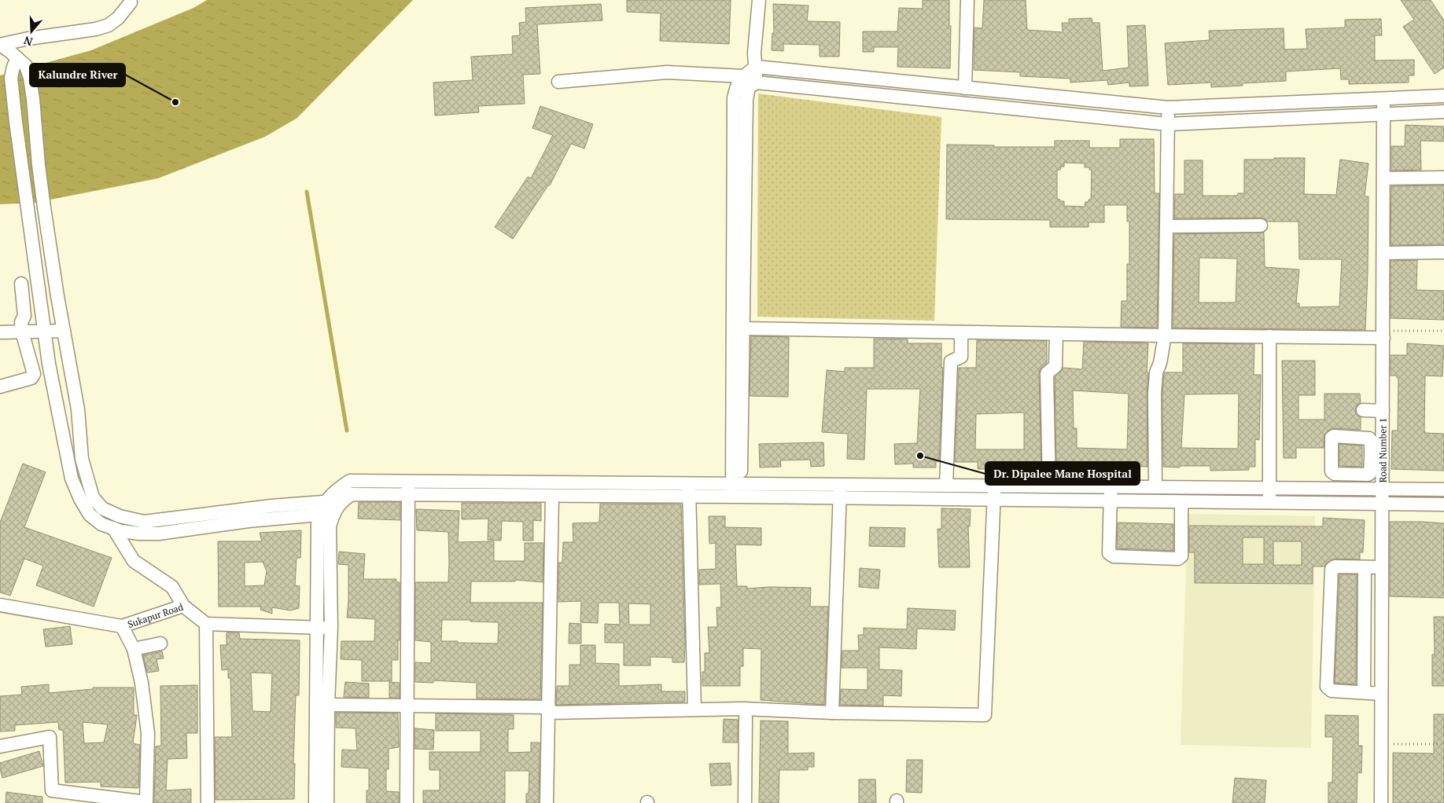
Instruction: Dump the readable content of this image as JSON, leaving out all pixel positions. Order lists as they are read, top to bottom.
{
  "streets": {
    "street": ["Road Number 1", "Sukapur Road"]
  },
  "places": ["Kalundre River", "Dr. Dipalee Mane Hospital"],
  "north": "bottom"
}
